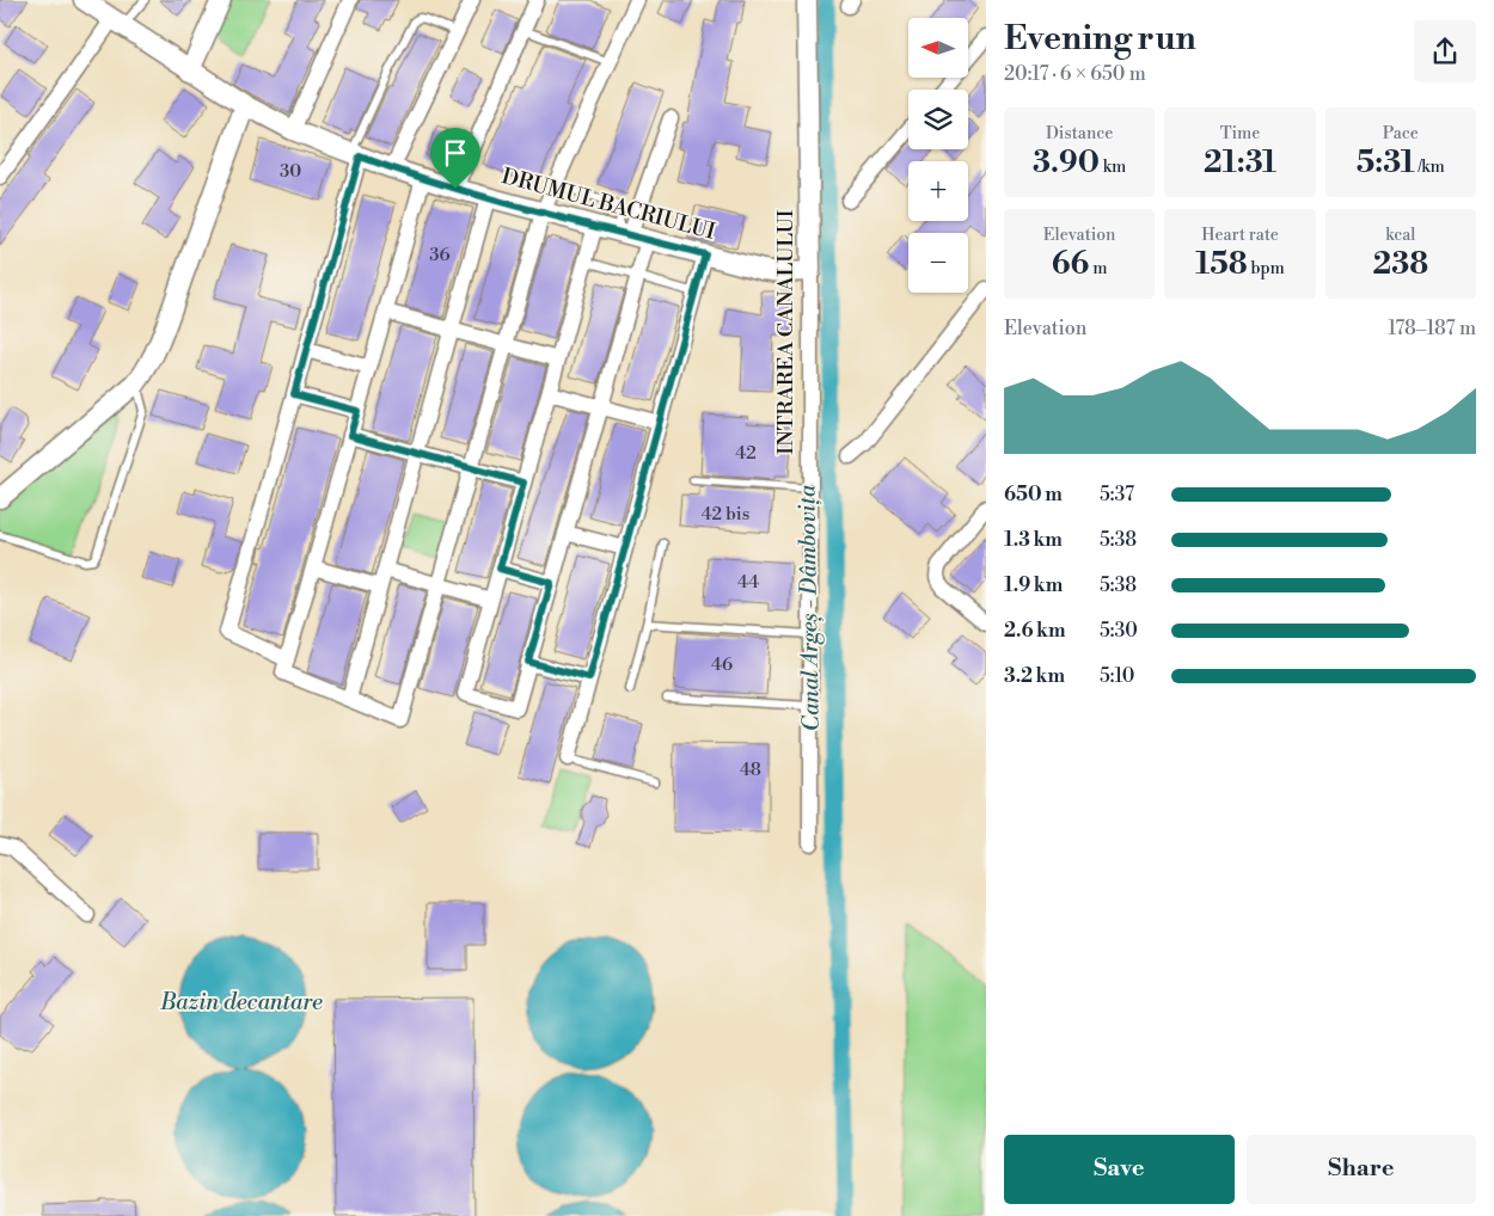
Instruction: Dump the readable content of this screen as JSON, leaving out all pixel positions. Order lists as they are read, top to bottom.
{
  "streets": {
    "street": ["DRUMUL BACRIULUI", "INTRAREA CANALULUI"]
  },
  "crossings": [
    ["DRUMUL BACRIULUI", "INTRAREA CANALULUI"]
  ],
  "water": ["Canal Argeș - Dâmbovița", "Bazin decantare"],
  "house_numbers": [
    "30",
    "36",
    "42",
    "42 bis",
    "44",
    "46",
    "48"
  ],
  "north": "left",
  "page": {
    "heading": ["Evening run", "20:17 · 6 × 650 m"],
    "map_buttons": ["+", "−"],
    "stats": [
      ["Distance", "3.90 km"],
      ["Time", "21:31"],
      ["Pace", "5:31 /km"],
      ["Elevation", "66 m"],
      ["Heart rate", "158 bpm"],
      ["kcal", "238"]
    ],
    "chart": ["Elevation", "178–187 m"],
    "list": [
      {
        "name": "650 m",
        "note": "5:37"
      },
      {
        "name": "1.3 km",
        "note": "5:38"
      },
      {
        "name": "1.9 km",
        "note": "5:38"
      },
      {
        "name": "2.6 km",
        "note": "5:30"
      },
      {
        "name": "3.2 km",
        "note": "5:10"
      }
    ],
    "buttons": ["Save", "Share"]
  }
}
